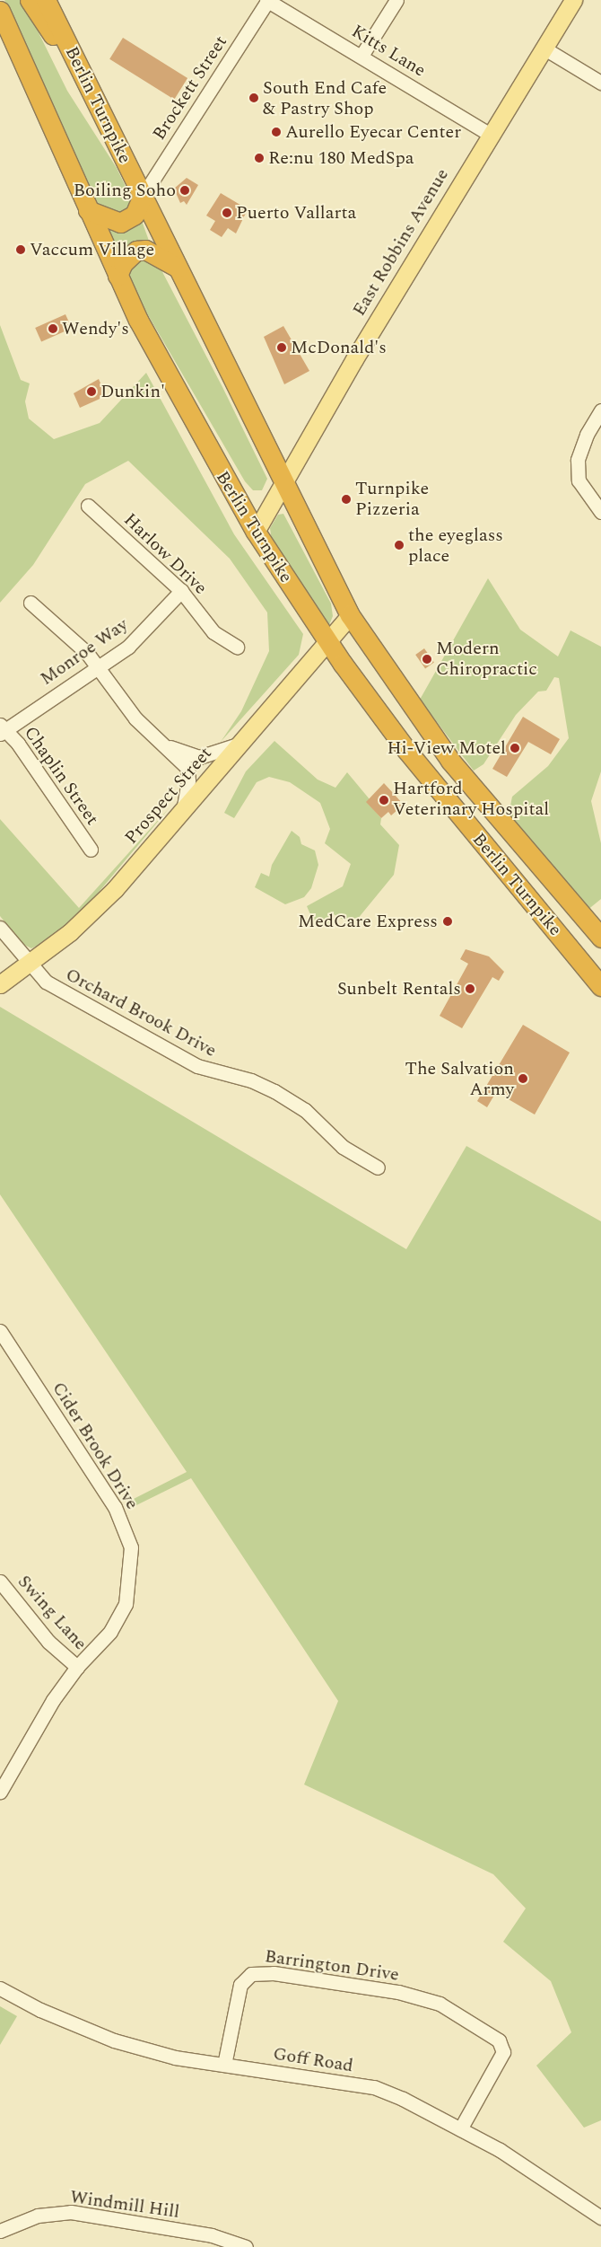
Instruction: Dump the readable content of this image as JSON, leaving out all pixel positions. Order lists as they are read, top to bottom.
{
  "streets": {
    "highway": ["Berlin Turnpike"],
    "main road": ["East Robbins Avenue", "Prospect Street"],
    "street": [
      "Kitts Lane",
      "Brockett Street",
      "Harlow Drive",
      "Monroe Way",
      "Chaplin Street",
      "Orchard Brook Drive",
      "Cider Brook Drive",
      "Swing Lane",
      "Barrington Drive",
      "Goff Road",
      "Windmill Hill"
    ]
  },
  "crossings": [
    ["Kitts Lane", "Brockett Street"],
    ["Kitts Lane", "East Robbins Avenue"],
    ["Brockett Street", "Berlin Turnpike"],
    ["Berlin Turnpike", "East Robbins Avenue"],
    ["Berlin Turnpike", "Prospect Street"],
    ["Harlow Drive", "Monroe Way"],
    ["Monroe Way", "Chaplin Street"],
    ["Prospect Street", "Orchard Brook Drive"],
    ["Cider Brook Drive", "Swing Lane"],
    ["Barrington Drive", "Goff Road"]
  ],
  "places": [
    "South End Cafe & Pastry Shop",
    "Aurello Eyecar Center",
    "Re:nu 180 MedSpa",
    "Boiling Soho",
    "Puerto Vallarta",
    "Vaccum Village",
    "Wendy's",
    "McDonald's",
    "Dunkin'",
    "Turnpike Pizzeria",
    "the eyeglass place",
    "Modern Chiropractic",
    "Hi-View Motel",
    "Hartford Veterinary Hospital",
    "MedCare Express",
    "Sunbelt Rentals",
    "The Salvation Army"
  ]
}
